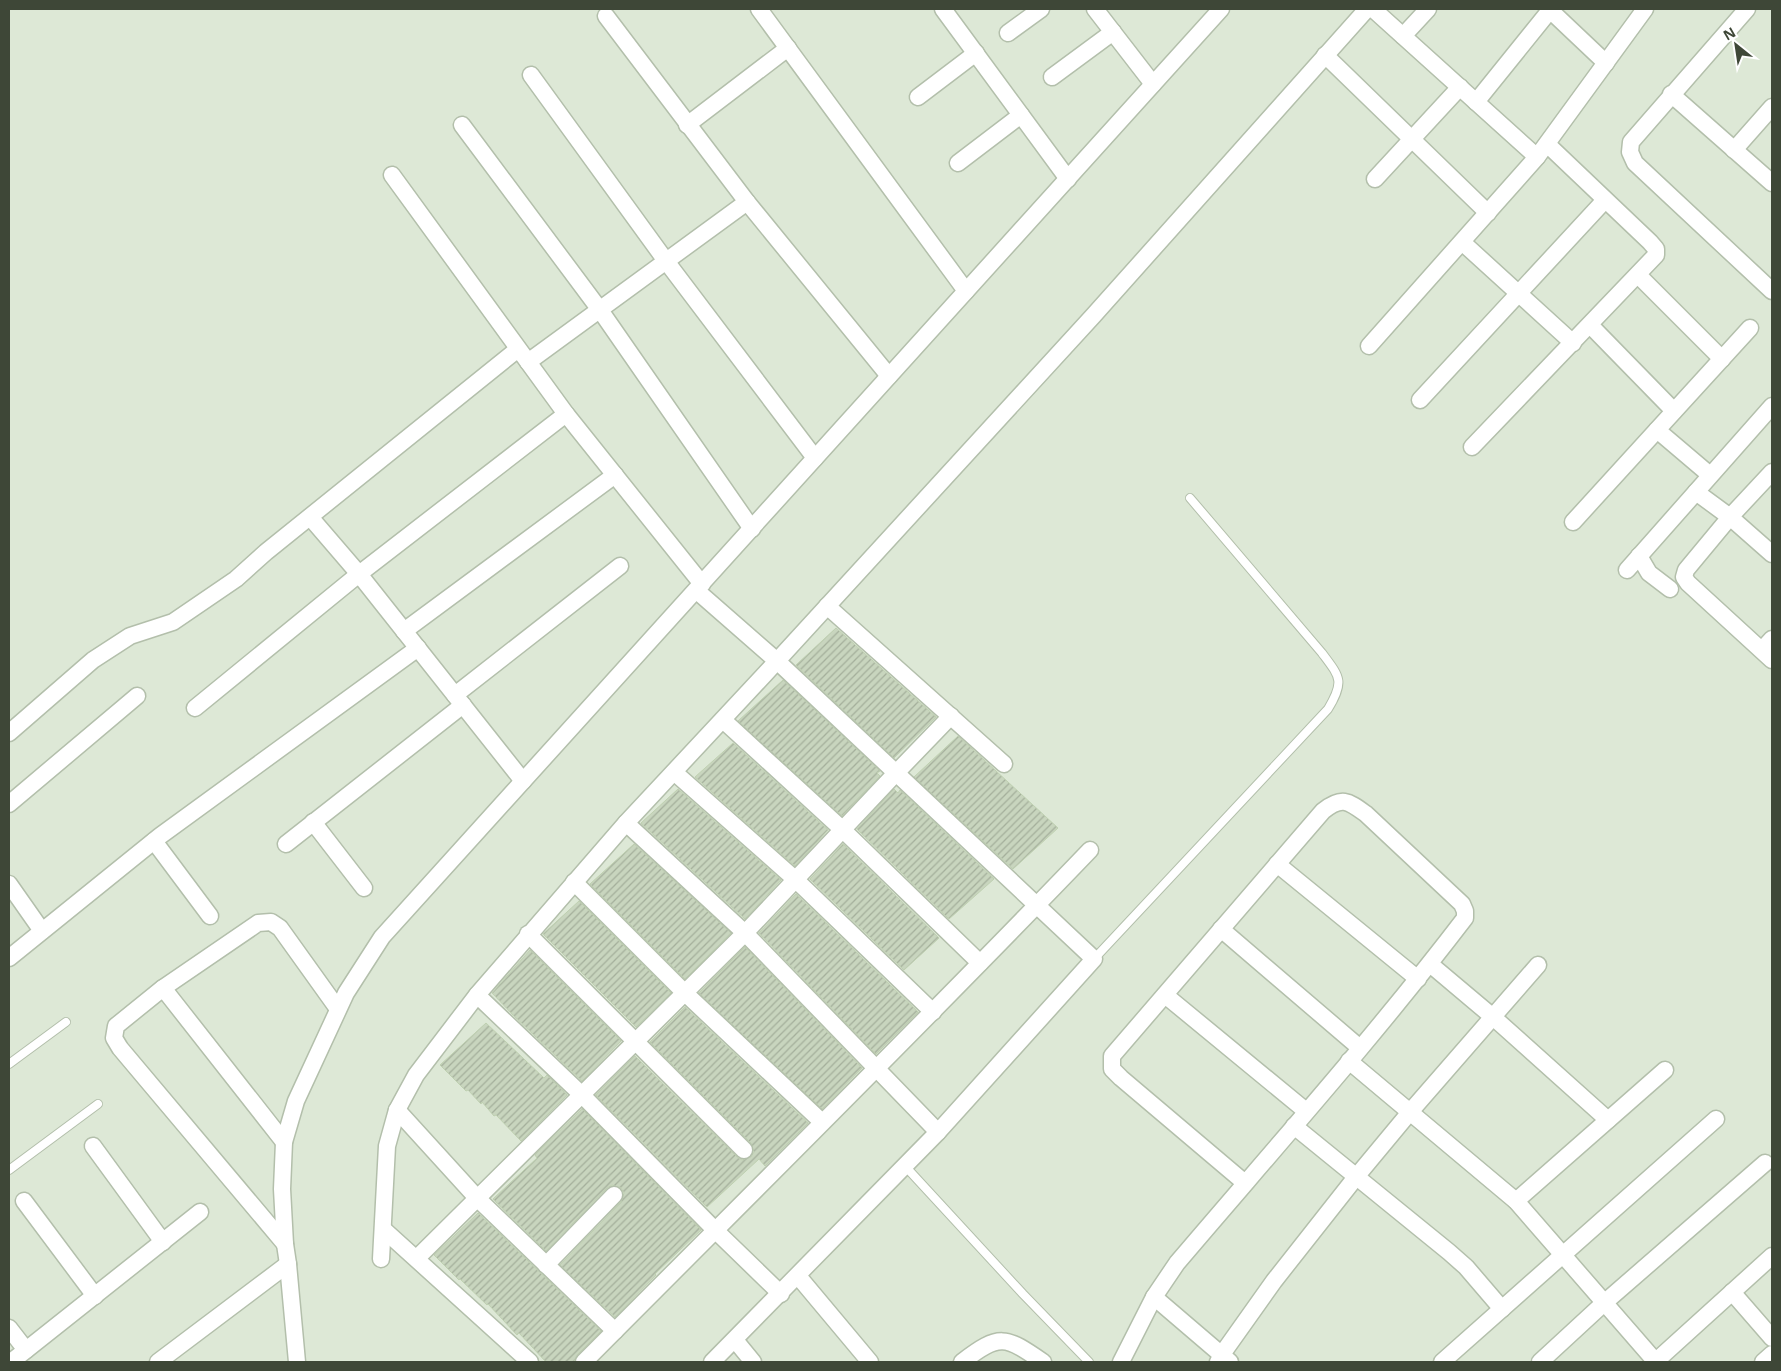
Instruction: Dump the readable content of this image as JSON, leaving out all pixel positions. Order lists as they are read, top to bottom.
{
  "north": "top left"
}
